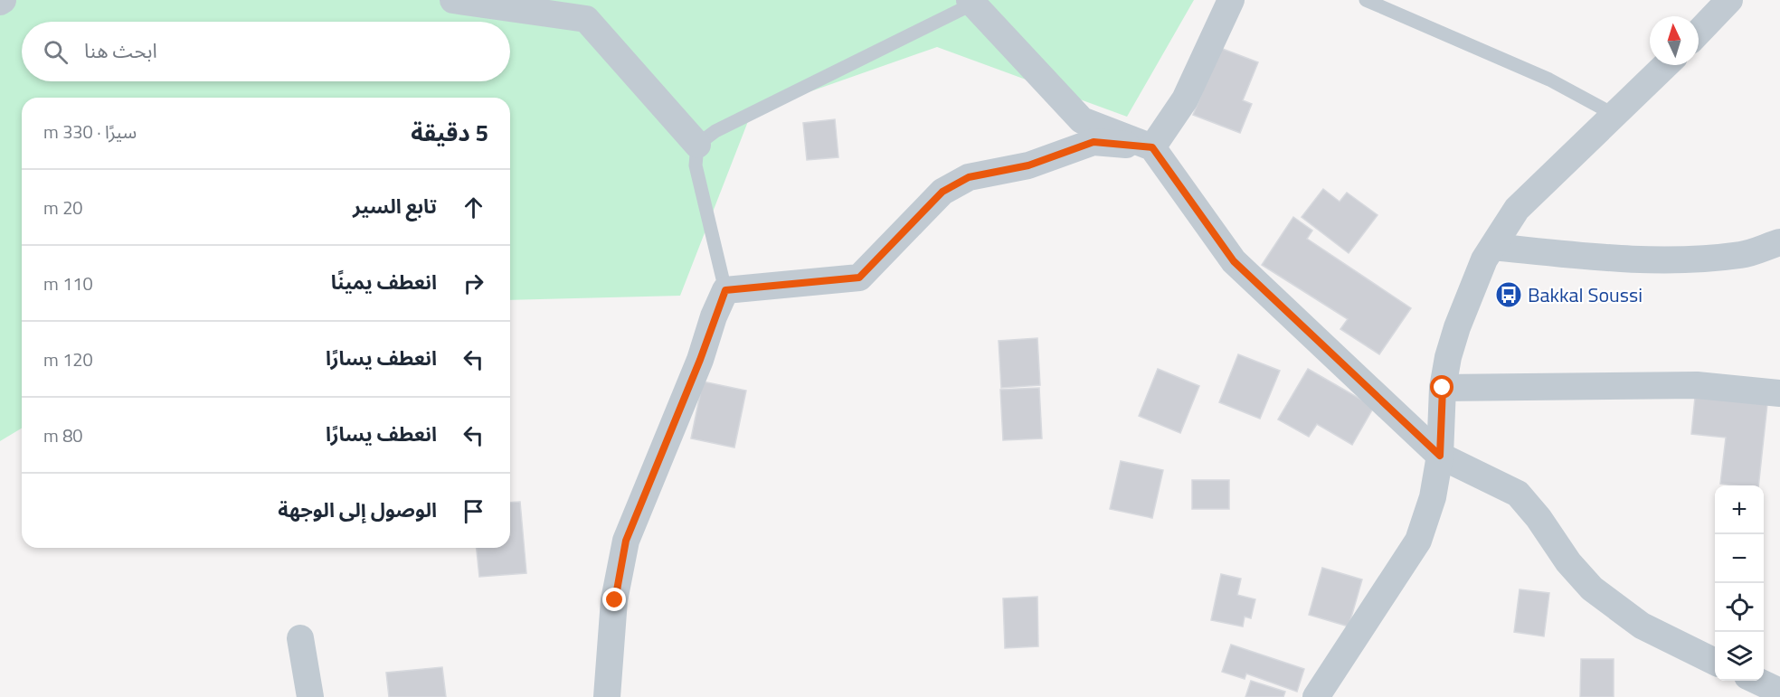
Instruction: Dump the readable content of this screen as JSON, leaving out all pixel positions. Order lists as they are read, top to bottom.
{
  "places": {
    "bus stop": ["Bakkal Soussi"]
  },
  "north": "top",
  "page": {
    "search": "ابحث هنا",
    "heading": ["5 دقيقة", "سيرًا · 330 m"],
    "list": [
      ["تابع السير", "20 m"],
      ["انعطف يمينًا", "110 m"],
      ["انعطف يسارًا", "120 m"],
      ["انعطف يسارًا", "80 m"],
      "الوصول إلى الوجهة"
    ],
    "map_buttons": ["+", "−"]
  }
}
